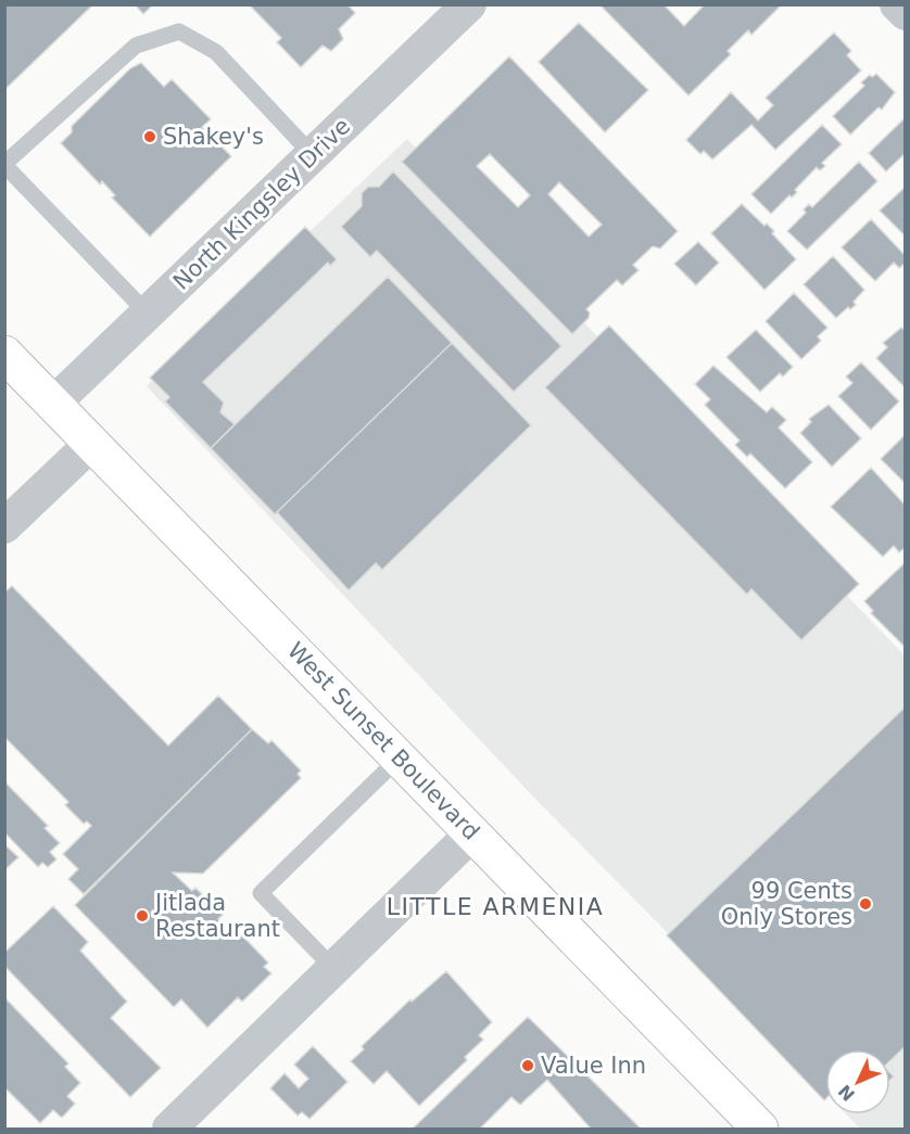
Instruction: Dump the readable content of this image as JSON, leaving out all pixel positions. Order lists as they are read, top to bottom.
{
  "streets": {
    "main road": ["West Sunset Boulevard"],
    "street": ["North Kingsley Drive"]
  },
  "crossings": [
    ["North Kingsley Drive", "West Sunset Boulevard"]
  ],
  "districts": ["LITTLE ARMENIA"],
  "places": [
    "Shakey's",
    "99 Cents Only Stores",
    "Jitlada Restaurant",
    "Value Inn"
  ],
  "north": "bottom left"
}
